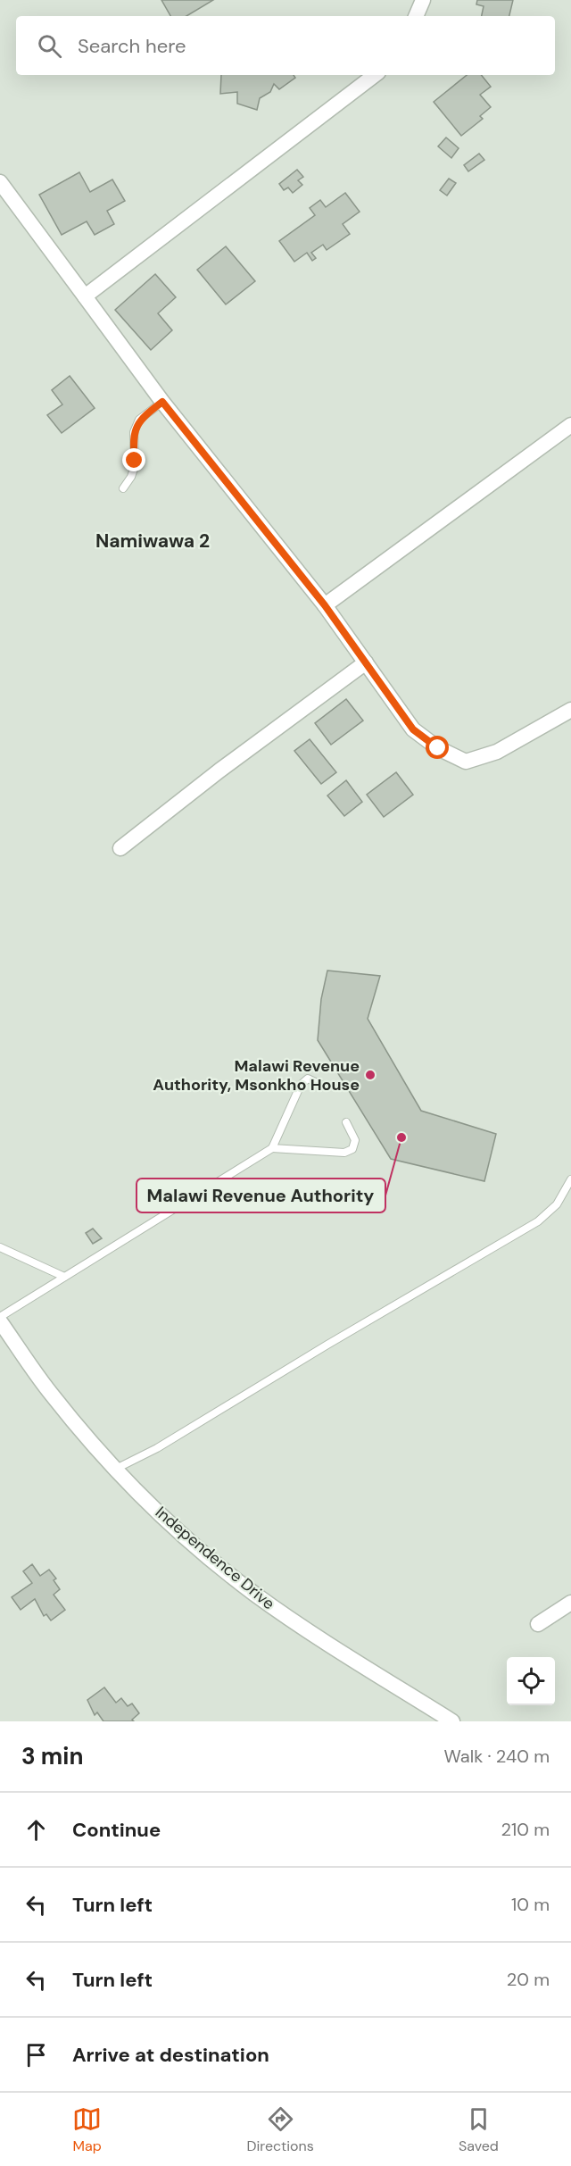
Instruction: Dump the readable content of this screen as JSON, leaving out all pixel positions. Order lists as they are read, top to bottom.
{
  "streets": {
    "street": ["Independence Drive"]
  },
  "districts": ["Namiwawa 2"],
  "places": ["Malawi Revenue Authority, Msonkho House", "Malawi Revenue Authority"],
  "page": {
    "search": "Search here",
    "heading": ["3 min", "Walk · 240 m"],
    "list": [
      ["Continue", "210 m"],
      ["Turn left", "10 m"],
      ["Turn left", "20 m"],
      "Arrive at destination"
    ],
    "nav": ["Map", "Directions", "Saved"]
  }
}
